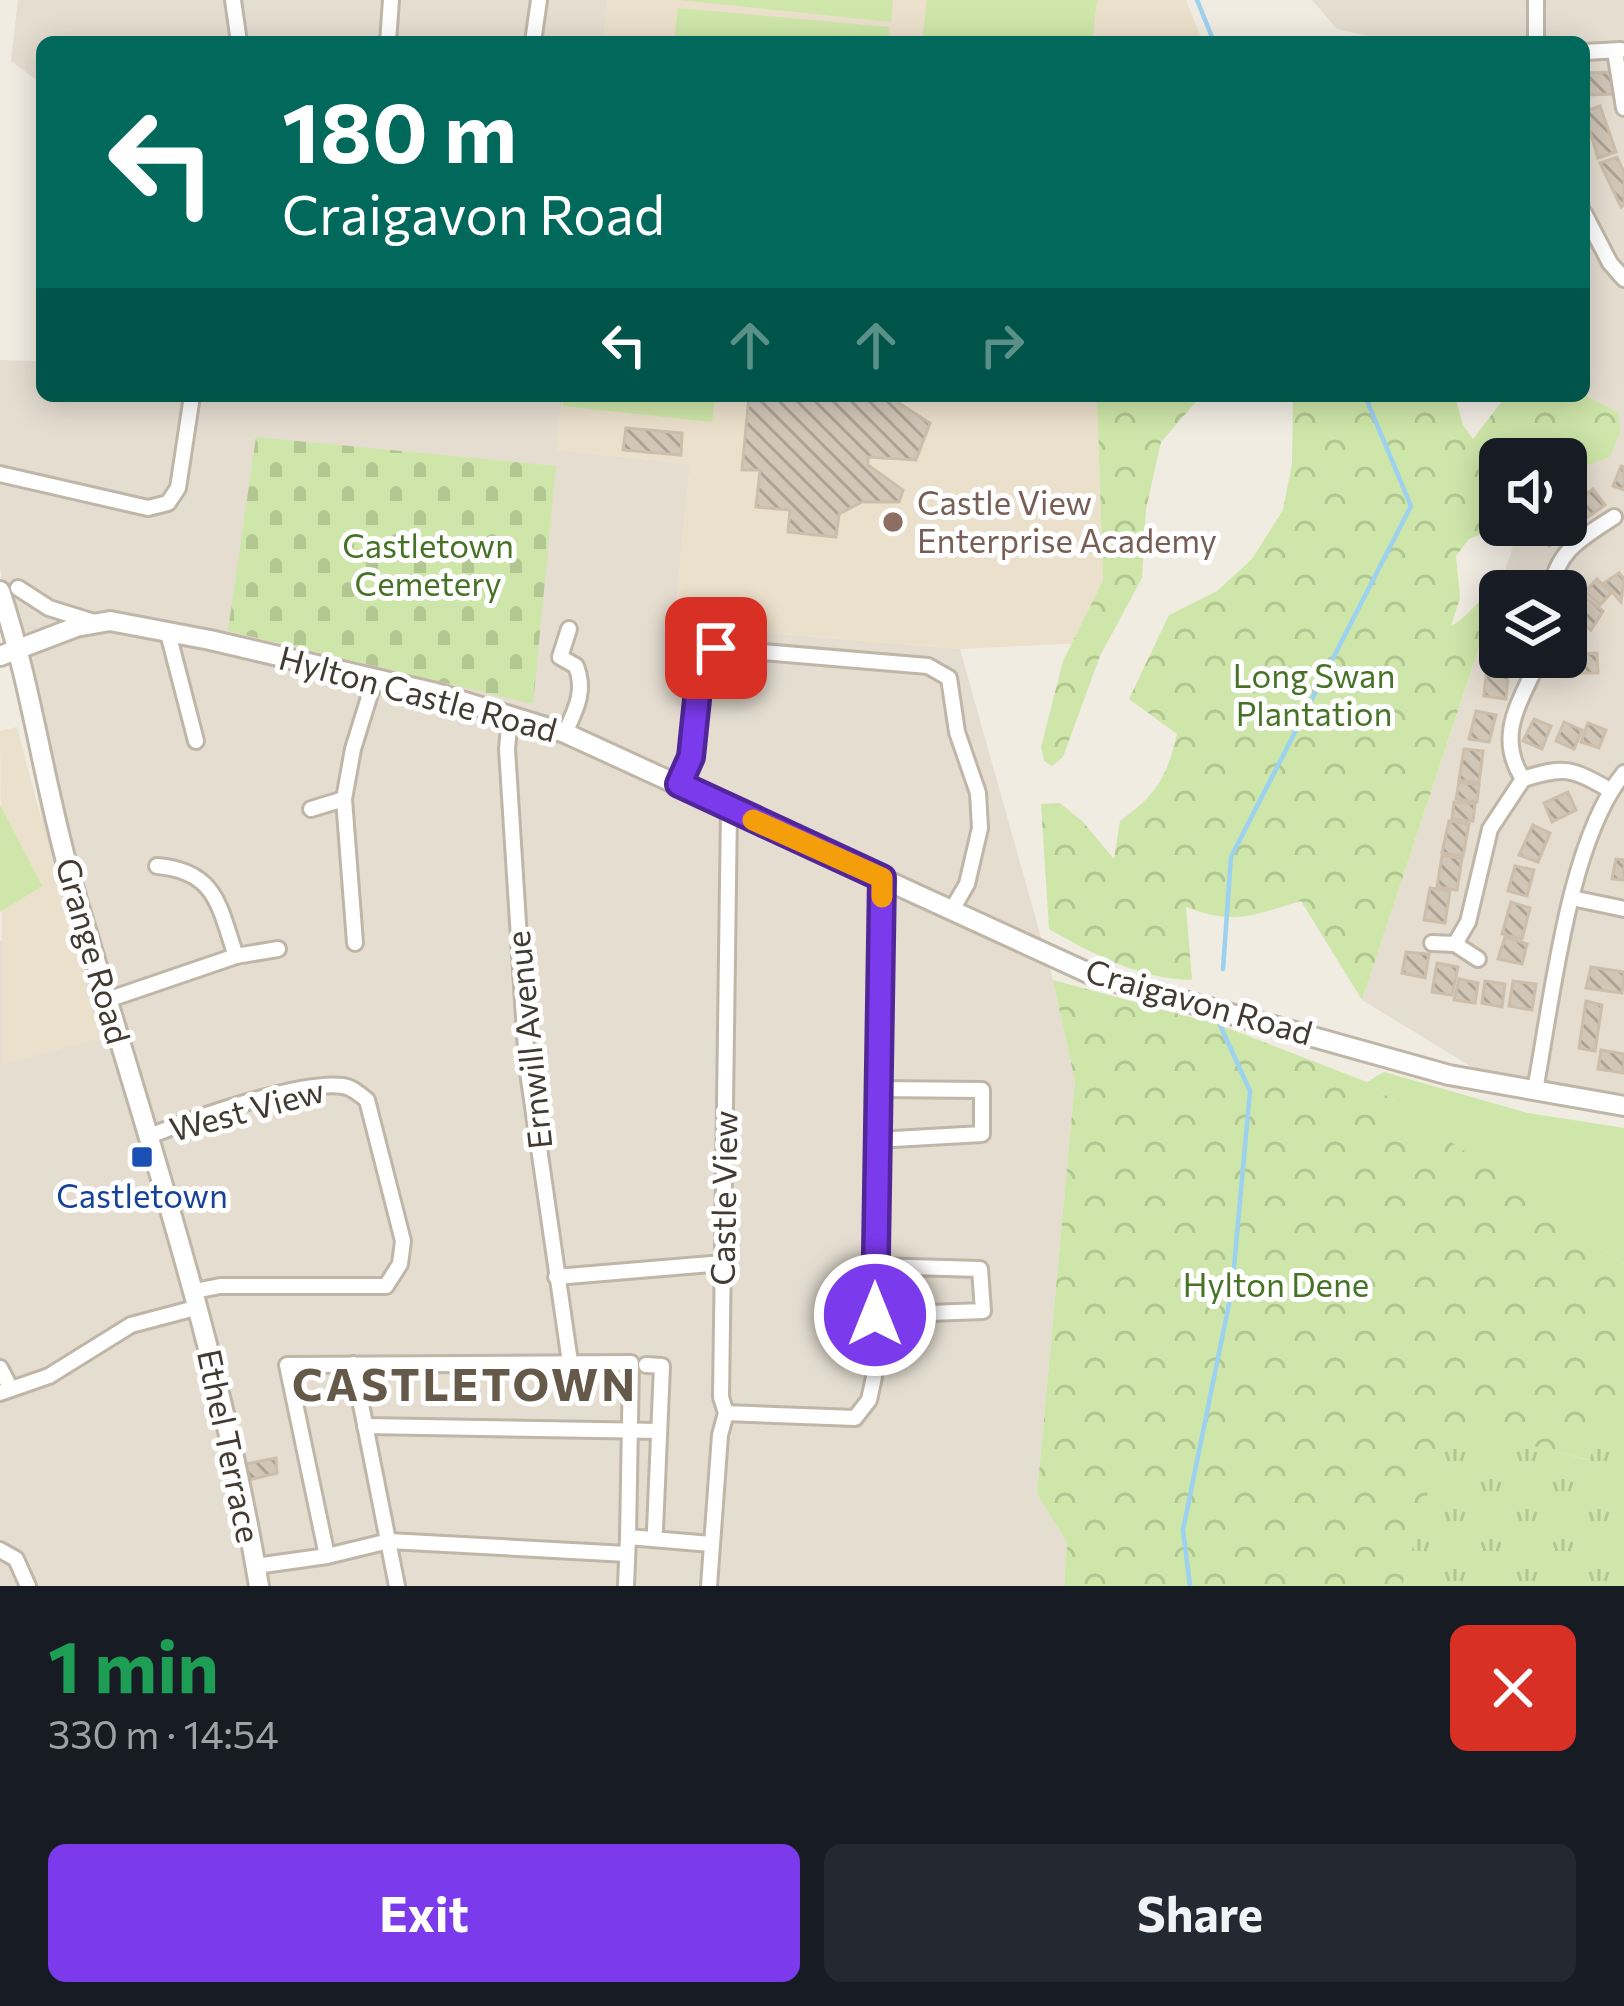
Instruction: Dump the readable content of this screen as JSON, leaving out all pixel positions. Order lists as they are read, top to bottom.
{
  "streets": {
    "street": [
      "Hylton Castle Road",
      "Grange Road",
      "Craigavon Road",
      "Ernwill Avenue",
      "West View",
      "Castle View",
      "Ethel Terrace"
    ]
  },
  "crossings": [
    ["Hylton Castle Road", "Grange Road"],
    ["Hylton Castle Road", "Craigavon Road"],
    ["Hylton Castle Road", "Ernwill Avenue"],
    ["Hylton Castle Road", "Castle View"],
    ["Grange Road", "West View"],
    ["Grange Road", "Ethel Terrace"],
    ["Craigavon Road", "Castle View"],
    ["West View", "Ethel Terrace"]
  ],
  "districts": ["CASTLETOWN"],
  "parks": ["Castletown Cemetery", "Long Swan Plantation", "Hylton Dene"],
  "places": {
    "other": ["Castle View Enterprise Academy"],
    "transit": ["Castletown"]
  },
  "page": {
    "turn": ["180 m", "Craigavon Road"],
    "heading": ["1 min", "330 m · 14:54"],
    "buttons": ["Exit", "Share"]
  }
}
